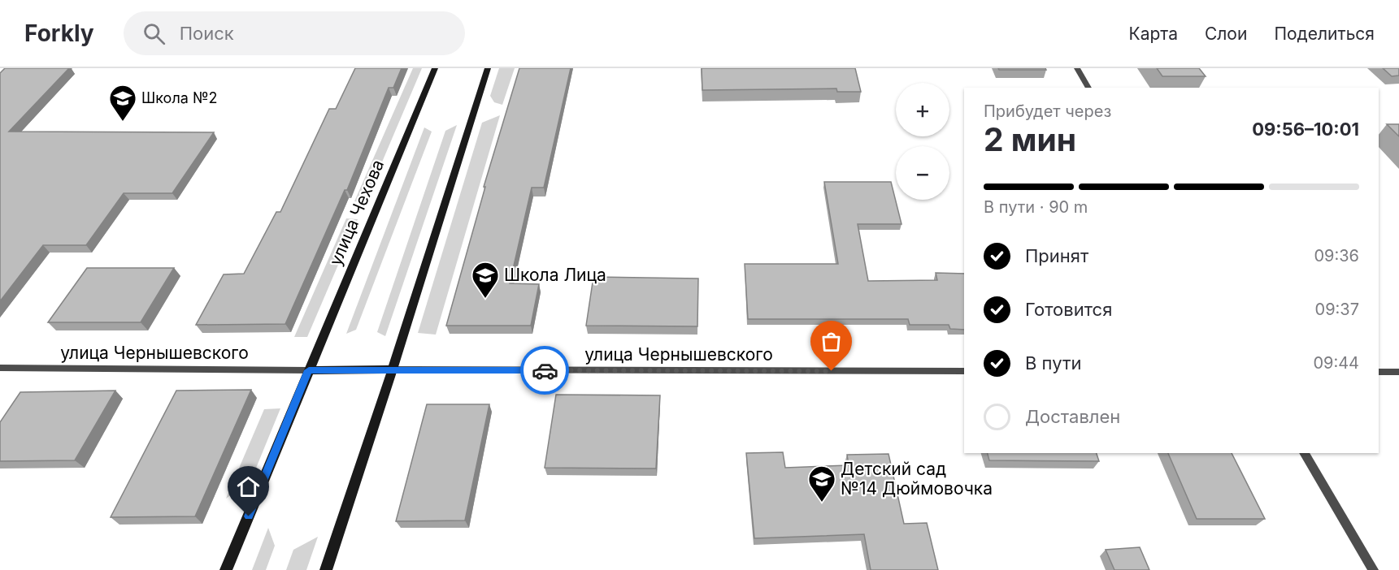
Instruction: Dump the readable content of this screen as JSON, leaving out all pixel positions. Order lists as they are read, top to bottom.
{
  "streets": {
    "main road": ["улица Чехова"],
    "street": ["улица Чернышевского"]
  },
  "crossings": [
    ["улица Чехова", "улица Чернышевского"]
  ],
  "places": {
    "school or university": ["Школа №2", "Школа Лица", "Детский сад №14 Дюймовочка"]
  },
  "page": {
    "header": "Forkly",
    "search": "Поиск",
    "nav": ["Карта", "Слои", "Поделиться"],
    "map_buttons": ["+", "−"],
    "heading": ["2 мин", "Прибудет через", "09:56–10:01"],
    "bar": "В пути · 90 m",
    "list": [
      ["Принят", "09:36"],
      ["Готовится", "09:37"],
      ["В пути", "09:44"],
      "Доставлен"
    ]
  }
}
